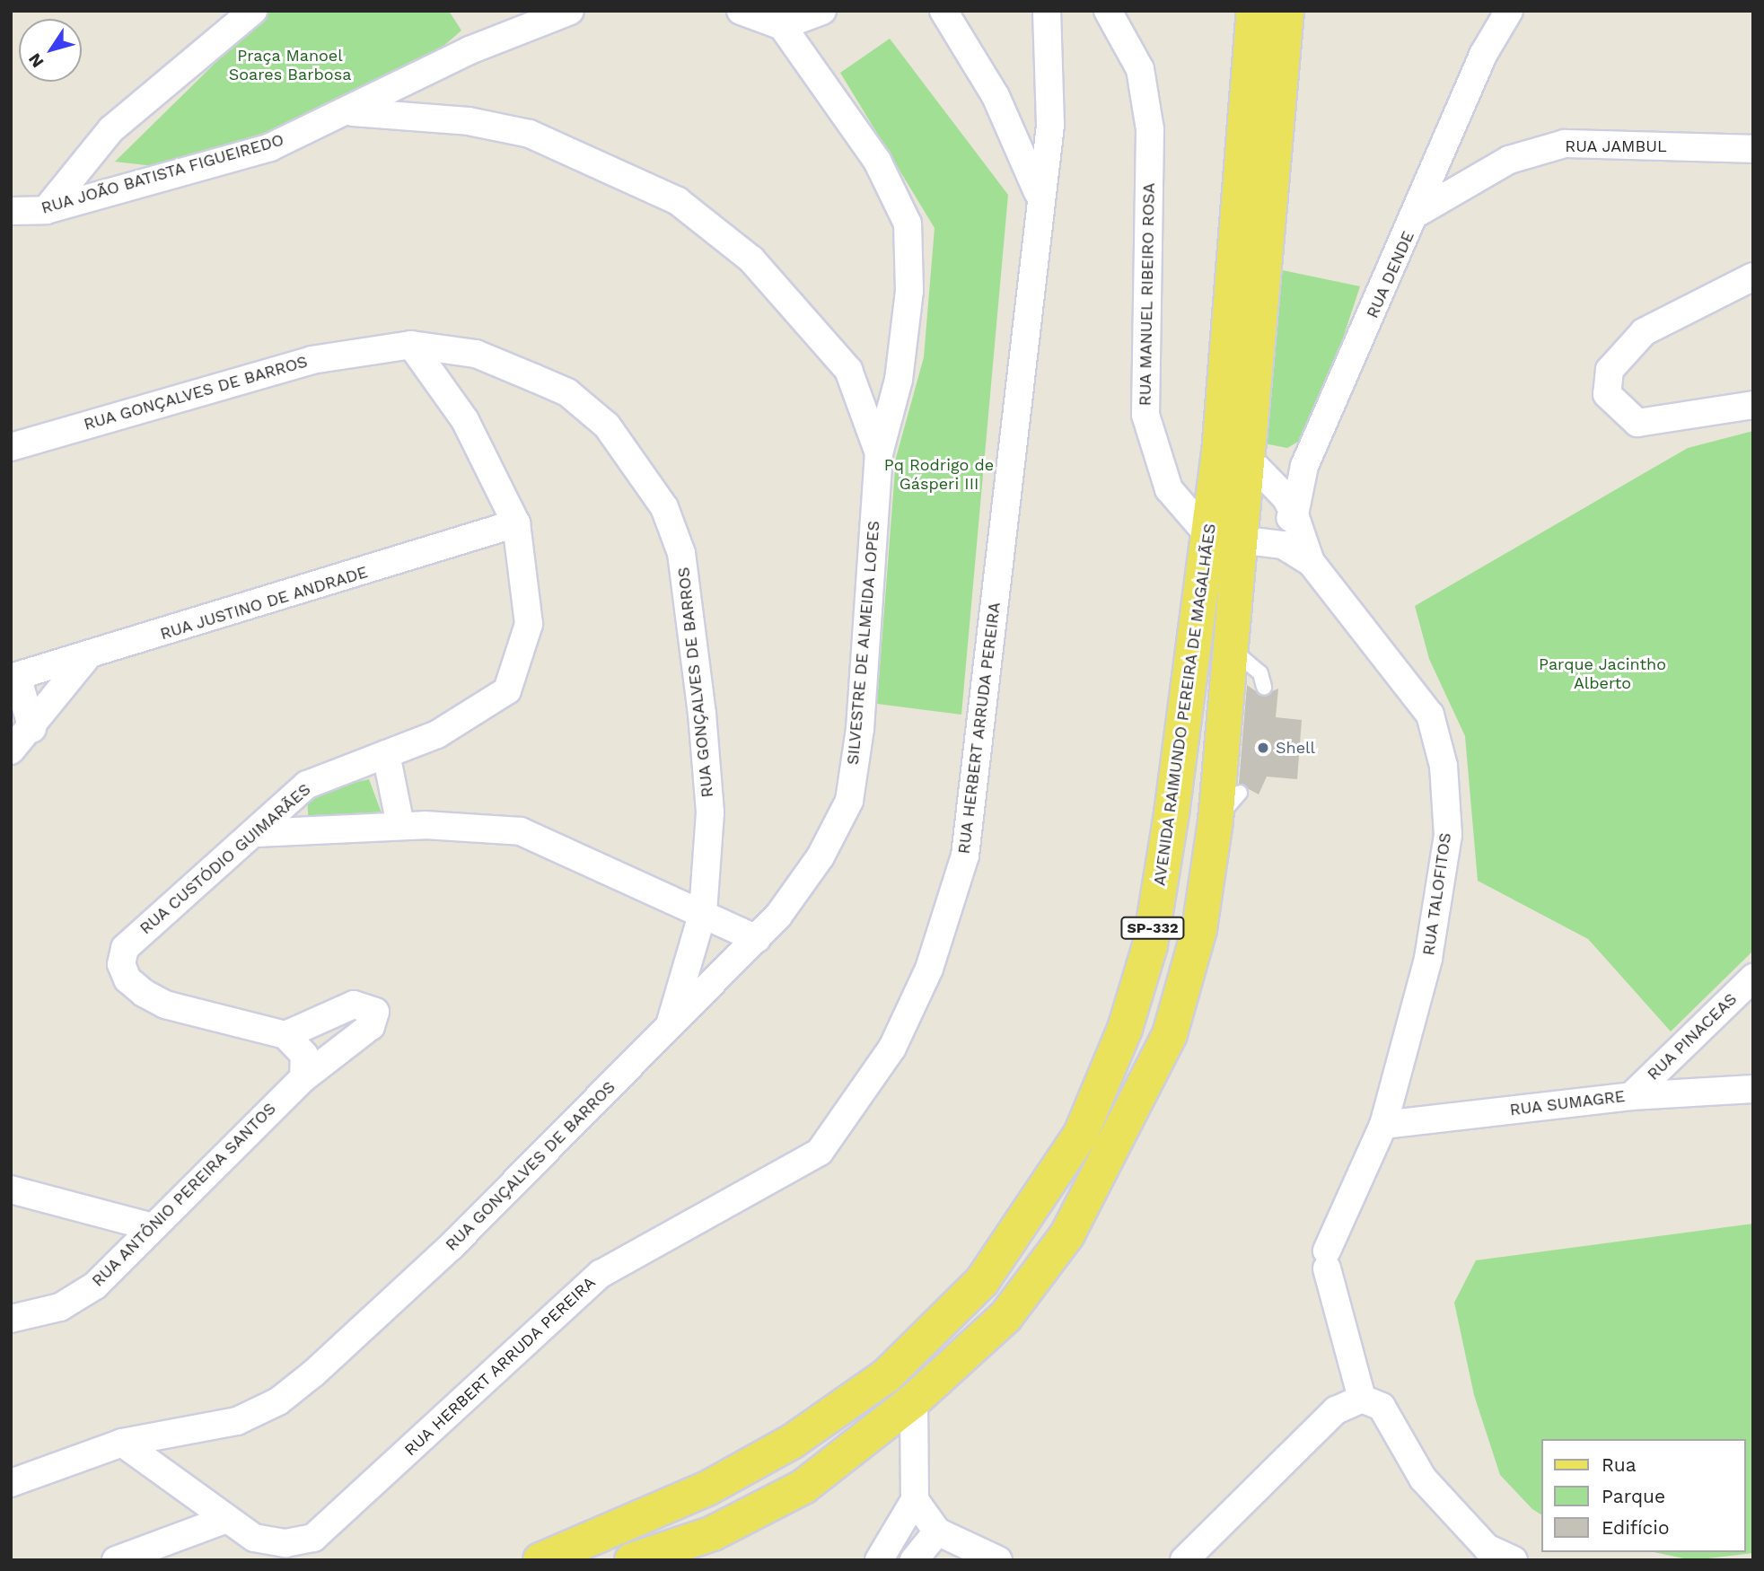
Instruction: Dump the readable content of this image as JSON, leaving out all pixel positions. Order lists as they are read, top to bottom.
{
  "streets": {
    "main road": ["AVENIDA RAIMUNDO PEREIRA DE MAGALHÃES", "SP-332"],
    "street": [
      "RUA JAMBUL",
      "RUA JOÃO BATISTA FIGUEIREDO",
      "RUA DENDE",
      "RUA MANUEL RIBEIRO ROSA",
      "RUA GONÇALVES DE BARROS",
      "RUA JUSTINO DE ANDRADE",
      "SILVESTRE DE ALMEIDA LOPES",
      "RUA HERBERT ARRUDA PEREIRA",
      "RUA CUSTÓDIO GUIMARÃES",
      "RUA TALOFITOS",
      "RUA PINACEAS",
      "RUA SUMAGRE",
      "RUA ANTÔNIO PEREIRA SANTOS"
    ]
  },
  "crossings": [
    ["RUA JAMBUL", "RUA DENDE"],
    ["RUA JOÃO BATISTA FIGUEIREDO", "SILVESTRE DE ALMEIDA LOPES"],
    ["RUA MANUEL RIBEIRO ROSA", "AVENIDA RAIMUNDO PEREIRA DE MAGALHÃES"],
    ["RUA MANUEL RIBEIRO ROSA", "RUA TALOFITOS"],
    ["RUA GONÇALVES DE BARROS", "SILVESTRE DE ALMEIDA LOPES"],
    ["RUA GONÇALVES DE BARROS", "RUA HERBERT ARRUDA PEREIRA"],
    ["RUA GONÇALVES DE BARROS", "RUA CUSTÓDIO GUIMARÃES"],
    ["RUA JUSTINO DE ANDRADE", "RUA CUSTÓDIO GUIMARÃES"],
    ["AVENIDA RAIMUNDO PEREIRA DE MAGALHÃES", "RUA TALOFITOS"],
    ["RUA CUSTÓDIO GUIMARÃES", "RUA ANTÔNIO PEREIRA SANTOS"],
    ["RUA TALOFITOS", "RUA SUMAGRE"],
    ["RUA PINACEAS", "RUA SUMAGRE"]
  ],
  "parks": ["Praça Manoel Soares Barbosa", "Pq Rodrigo de Gásperi III", "Parque Jacintho Alberto"],
  "places": ["Shell"],
  "legend": ["Rua", "Parque", "Edifício"],
  "north": "bottom left"
}
